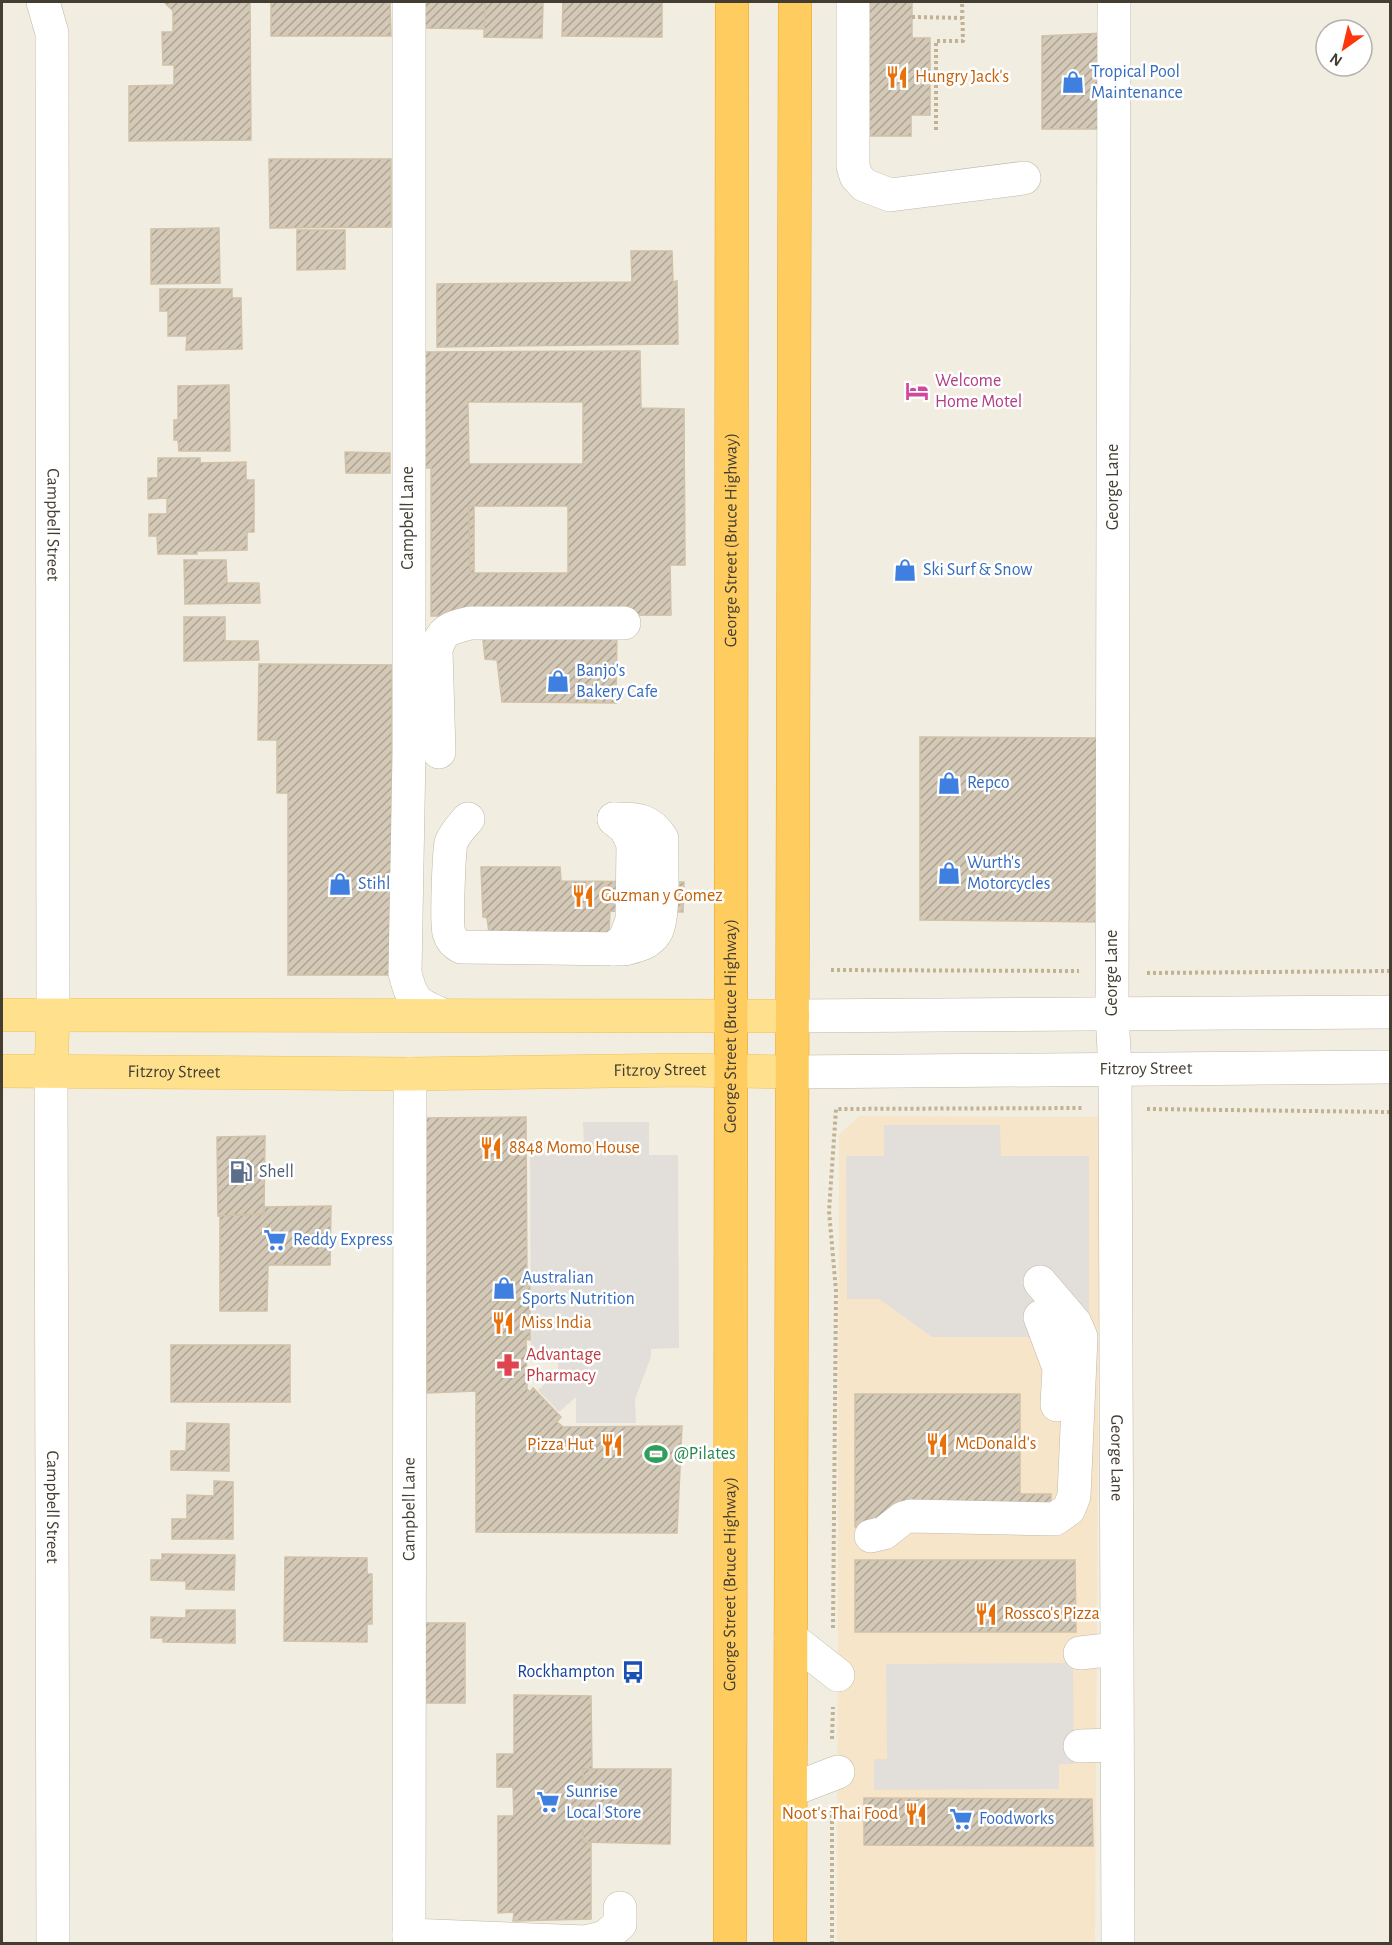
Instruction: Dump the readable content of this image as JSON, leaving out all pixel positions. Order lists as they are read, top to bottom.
{
  "streets": {
    "highway": ["George Street (Bruce Highway)"],
    "main road": ["Fitzroy Street"],
    "street": ["George Lane", "Campbell Lane", "Campbell Street"]
  },
  "crossings": [
    ["George Lane", "Fitzroy Street"],
    ["Campbell Lane", "Fitzroy Street"],
    ["Campbell Street", "Fitzroy Street"],
    ["George Street (Bruce Highway)", "Fitzroy Street"]
  ],
  "places": {
    "restaurant": [
      "Hungry Jack's",
      "Guzman y Gomez",
      "8848 Momo House",
      "Miss India",
      "McDonald's",
      "Pizza Hut",
      "Rossco's Pizza",
      "Noot's Thai Food"
    ],
    "shop": [
      "Tropical Pool Maintenance",
      "Ski Surf & Snow",
      "Banjo's Bakery Cafe",
      "Repco",
      "Wurth's Motorcycles",
      "Stihl",
      "Australian Sports Nutrition"
    ],
    "hotel": ["Welcome Home Motel"],
    "fuel station": ["Shell"],
    "supermarket": ["Reddy Express", "Sunrise Local Store", "Foodworks"],
    "pharmacy": ["Advantage Pharmacy"],
    "sports": ["@Pilates"],
    "bus stop": ["Rockhampton"]
  },
  "north": "bottom left"
}
